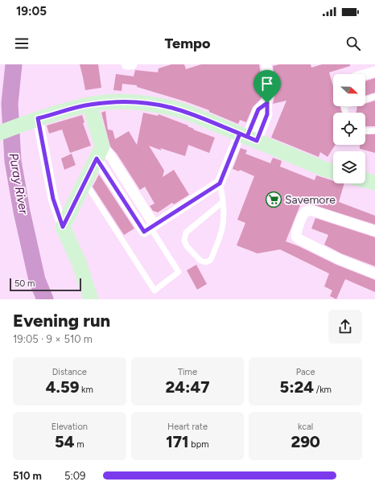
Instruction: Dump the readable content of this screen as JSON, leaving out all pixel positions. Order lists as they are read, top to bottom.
{
  "water": ["Puray River"],
  "places": {
    "supermarket": ["Savemore"]
  },
  "scale_bar": "50 m",
  "north": "right",
  "page": {
    "status": "19:05",
    "header": "Tempo",
    "scale": "50 m",
    "heading": ["Evening run", "19:05 · 9 × 510 m"],
    "stats": [
      ["Distance", "4.59 km"],
      ["Time", "24:47"],
      ["Pace", "5:24 /km"],
      ["Elevation", "54 m"],
      ["Heart rate", "171 bpm"],
      ["kcal", "290"]
    ],
    "list": [
      {
        "name": "510 m",
        "note": "5:09"
      }
    ]
  }
}
